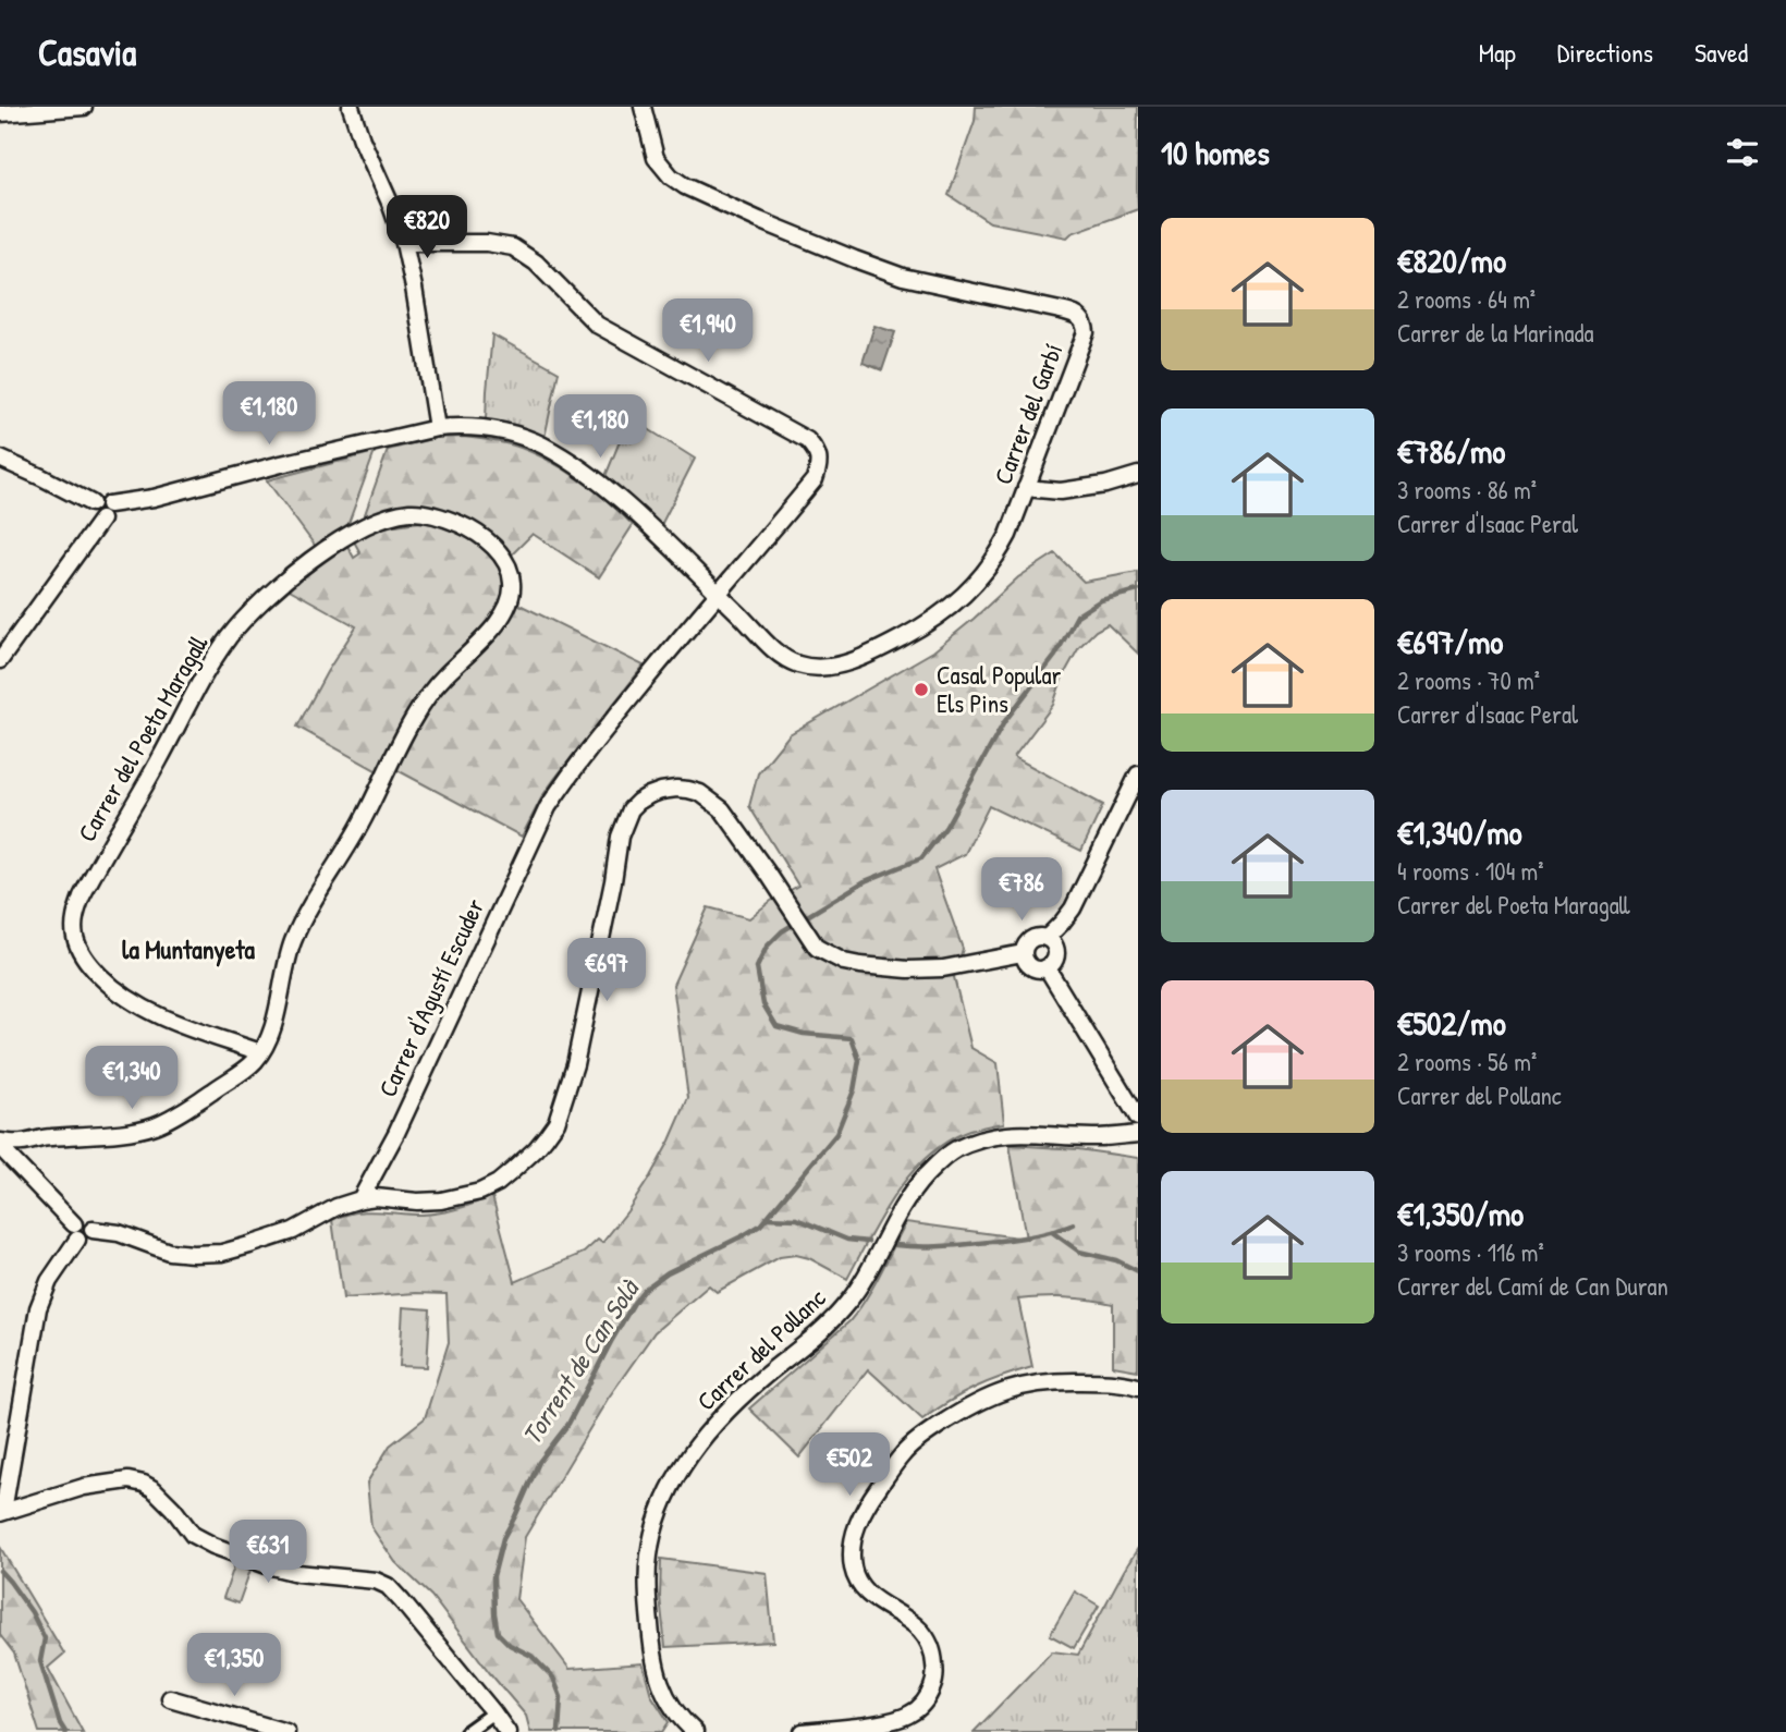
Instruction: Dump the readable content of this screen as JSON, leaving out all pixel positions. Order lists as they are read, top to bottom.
{
  "streets": {
    "street": [
      "Carrer del Garbí",
      "Carrer del Poeta Maragall",
      "Carrer d'Agustí Escuder",
      "Carrer del Pollanc"
    ]
  },
  "crossings": [
    ["Carrer del Garbí", "Carrer d'Agustí Escuder"]
  ],
  "districts": ["la Muntanyeta"],
  "water": ["Torrent de Can Solà"],
  "places": ["Casal Popular Els Pins"],
  "page": {
    "header": "Casavia",
    "nav": ["Map", "Directions", "Saved"],
    "heading": "10 homes",
    "price": [
      "€820",
      "€1,940",
      "€1,180",
      "€1,180",
      "€786",
      "€697",
      "€1,340",
      "€502",
      "€631",
      "€1,350"
    ],
    "list": [
      {
        "name": "€820/mo",
        "note": "2 rooms · 64 m² · Carrer de la Marinada"
      },
      {
        "name": "€786/mo",
        "note": "3 rooms · 86 m² · Carrer d'Isaac Peral"
      },
      {
        "name": "€697/mo",
        "note": "2 rooms · 70 m² · Carrer d'Isaac Peral"
      },
      {
        "name": "€1,340/mo",
        "note": "4 rooms · 104 m² · Carrer del Poeta Maragall"
      },
      {
        "name": "€502/mo",
        "note": "2 rooms · 56 m² · Carrer del Pollanc"
      },
      {
        "name": "€1,350/mo",
        "note": "3 rooms · 116 m² · Carrer del Camí de Can Duran"
      }
    ]
  }
}
